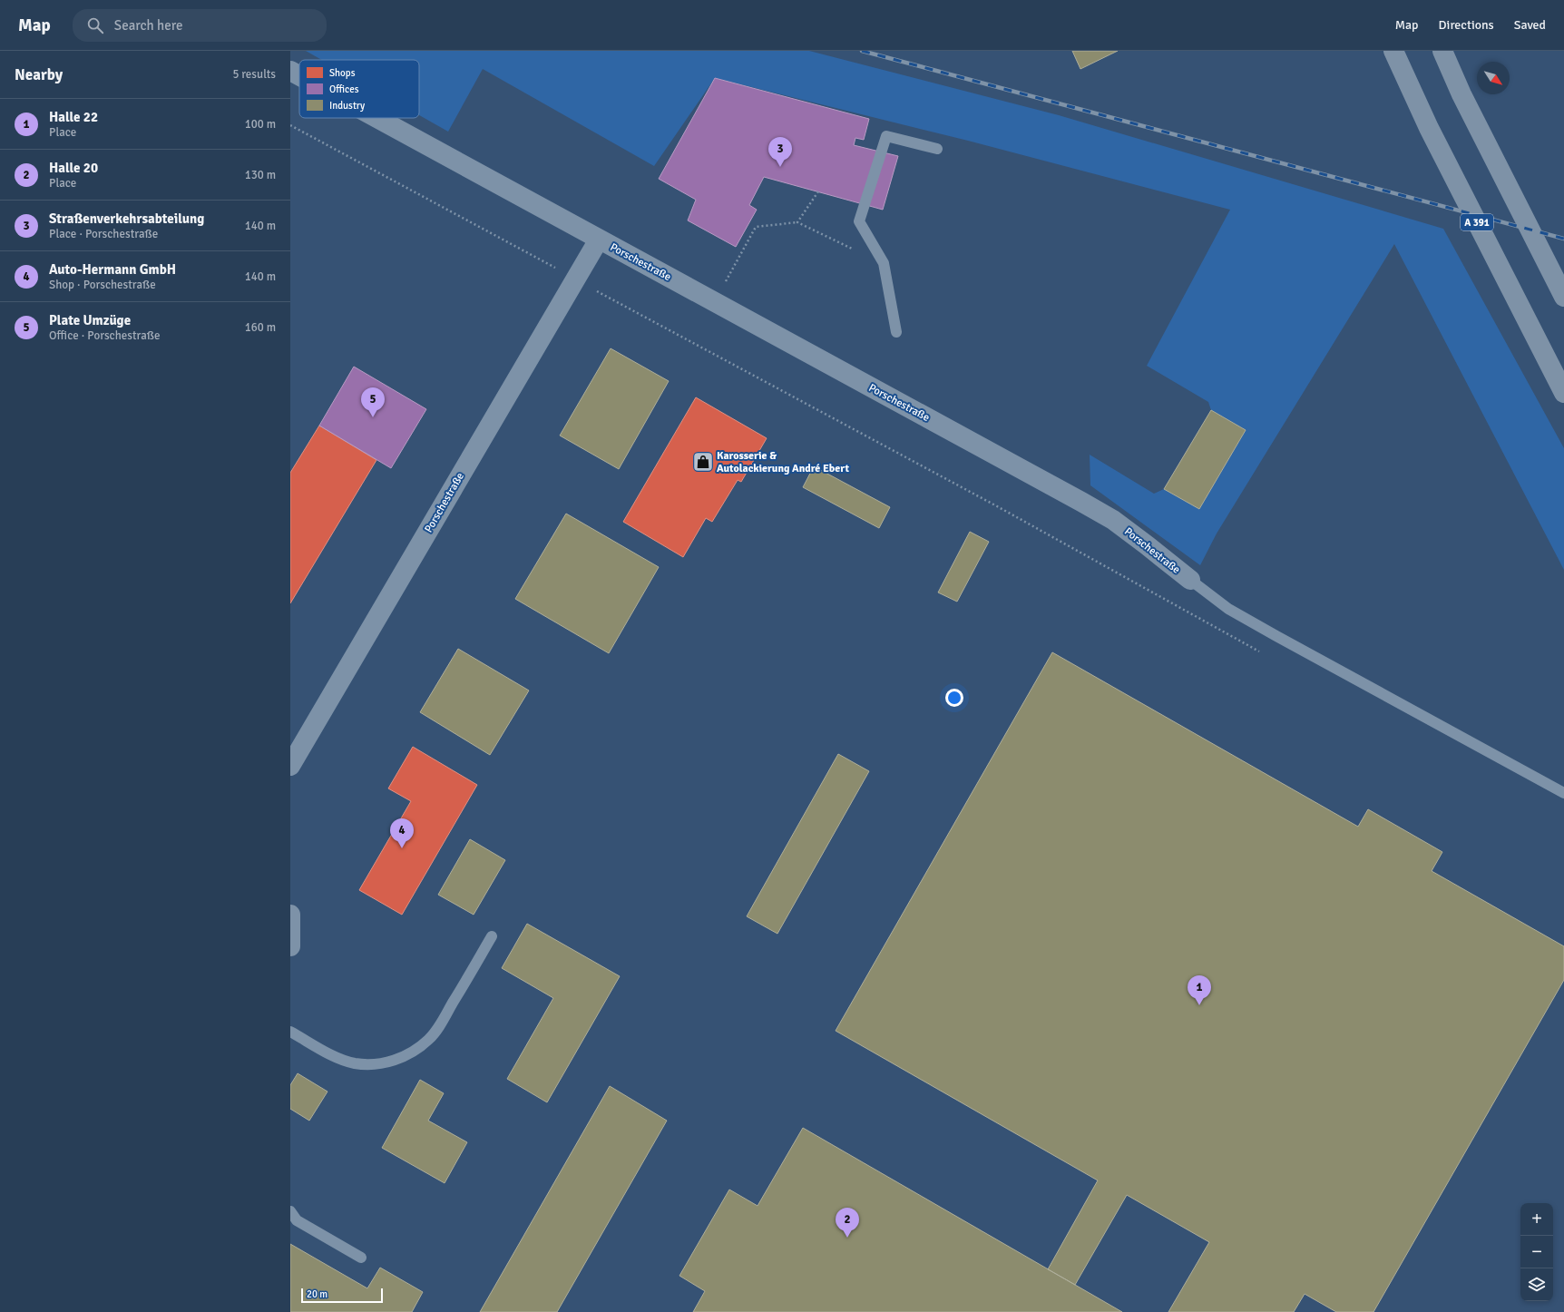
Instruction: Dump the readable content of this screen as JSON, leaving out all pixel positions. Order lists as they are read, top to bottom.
{
  "streets": {
    "highway": ["A 391"],
    "street": ["Porschestraße"]
  },
  "places": {
    "shop": ["Karosserie & Autolackierung André Ebert"]
  },
  "legend": ["Shops", "Offices", "Industry"],
  "scale_bar": "20 m",
  "north": "bottom right",
  "page": {
    "header": "Map",
    "search": "Search here",
    "nav": ["Map", "Directions", "Saved"],
    "heading": ["Nearby", "5 results"],
    "list": [
      {
        "mark": "1",
        "name": "Halle 22",
        "note": "Place",
        "value": "100 m"
      },
      {
        "mark": "2",
        "name": "Halle 20",
        "note": "Place",
        "value": "130 m"
      },
      {
        "mark": "3",
        "name": "Straßenverkehrsabteilung",
        "note": "Place · Porschestraße",
        "value": "140 m"
      },
      {
        "mark": "4",
        "name": "Auto-Hermann GmbH",
        "note": "Shop · Porschestraße",
        "value": "140 m"
      },
      {
        "mark": "5",
        "name": "Plate Umzüge",
        "note": "Office · Porschestraße",
        "value": "160 m"
      }
    ],
    "pins": [
      "3",
      "5",
      "4",
      "1",
      "2"
    ],
    "map_buttons": ["+", "−"],
    "scale": "20 m"
  }
}
